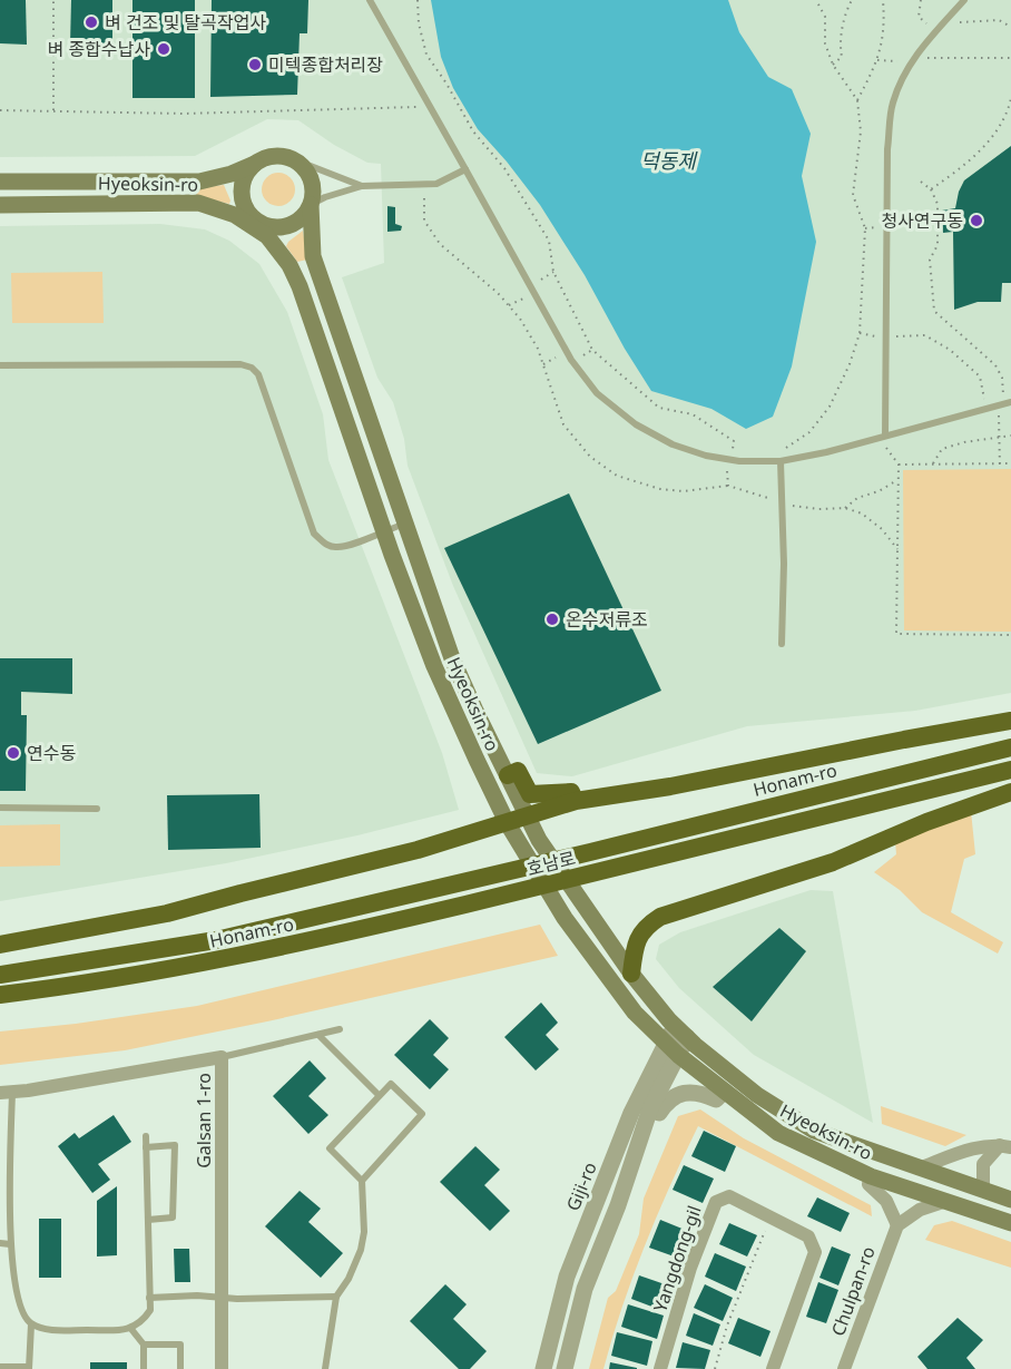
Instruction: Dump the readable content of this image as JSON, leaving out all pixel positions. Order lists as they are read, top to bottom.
{
  "streets": {
    "highway": ["Honam-ro", "호남로"],
    "main road": ["Hyeoksin-ro"],
    "street": [
      "Galsan 1-ro",
      "Giji-ro",
      "Yangdong-gil",
      "Chulpan-ro"
    ]
  },
  "crossings": [
    ["Hyeoksin-ro", "Giji-ro"],
    ["Honam-ro", "호남로"]
  ],
  "water": ["덕동제"],
  "places": [
    "벼 건조 및 탈곡작업사",
    "벼 종합수납사",
    "미텍종합처리장",
    "청사연구동",
    "온수저류조",
    "연수동"
  ]
}
